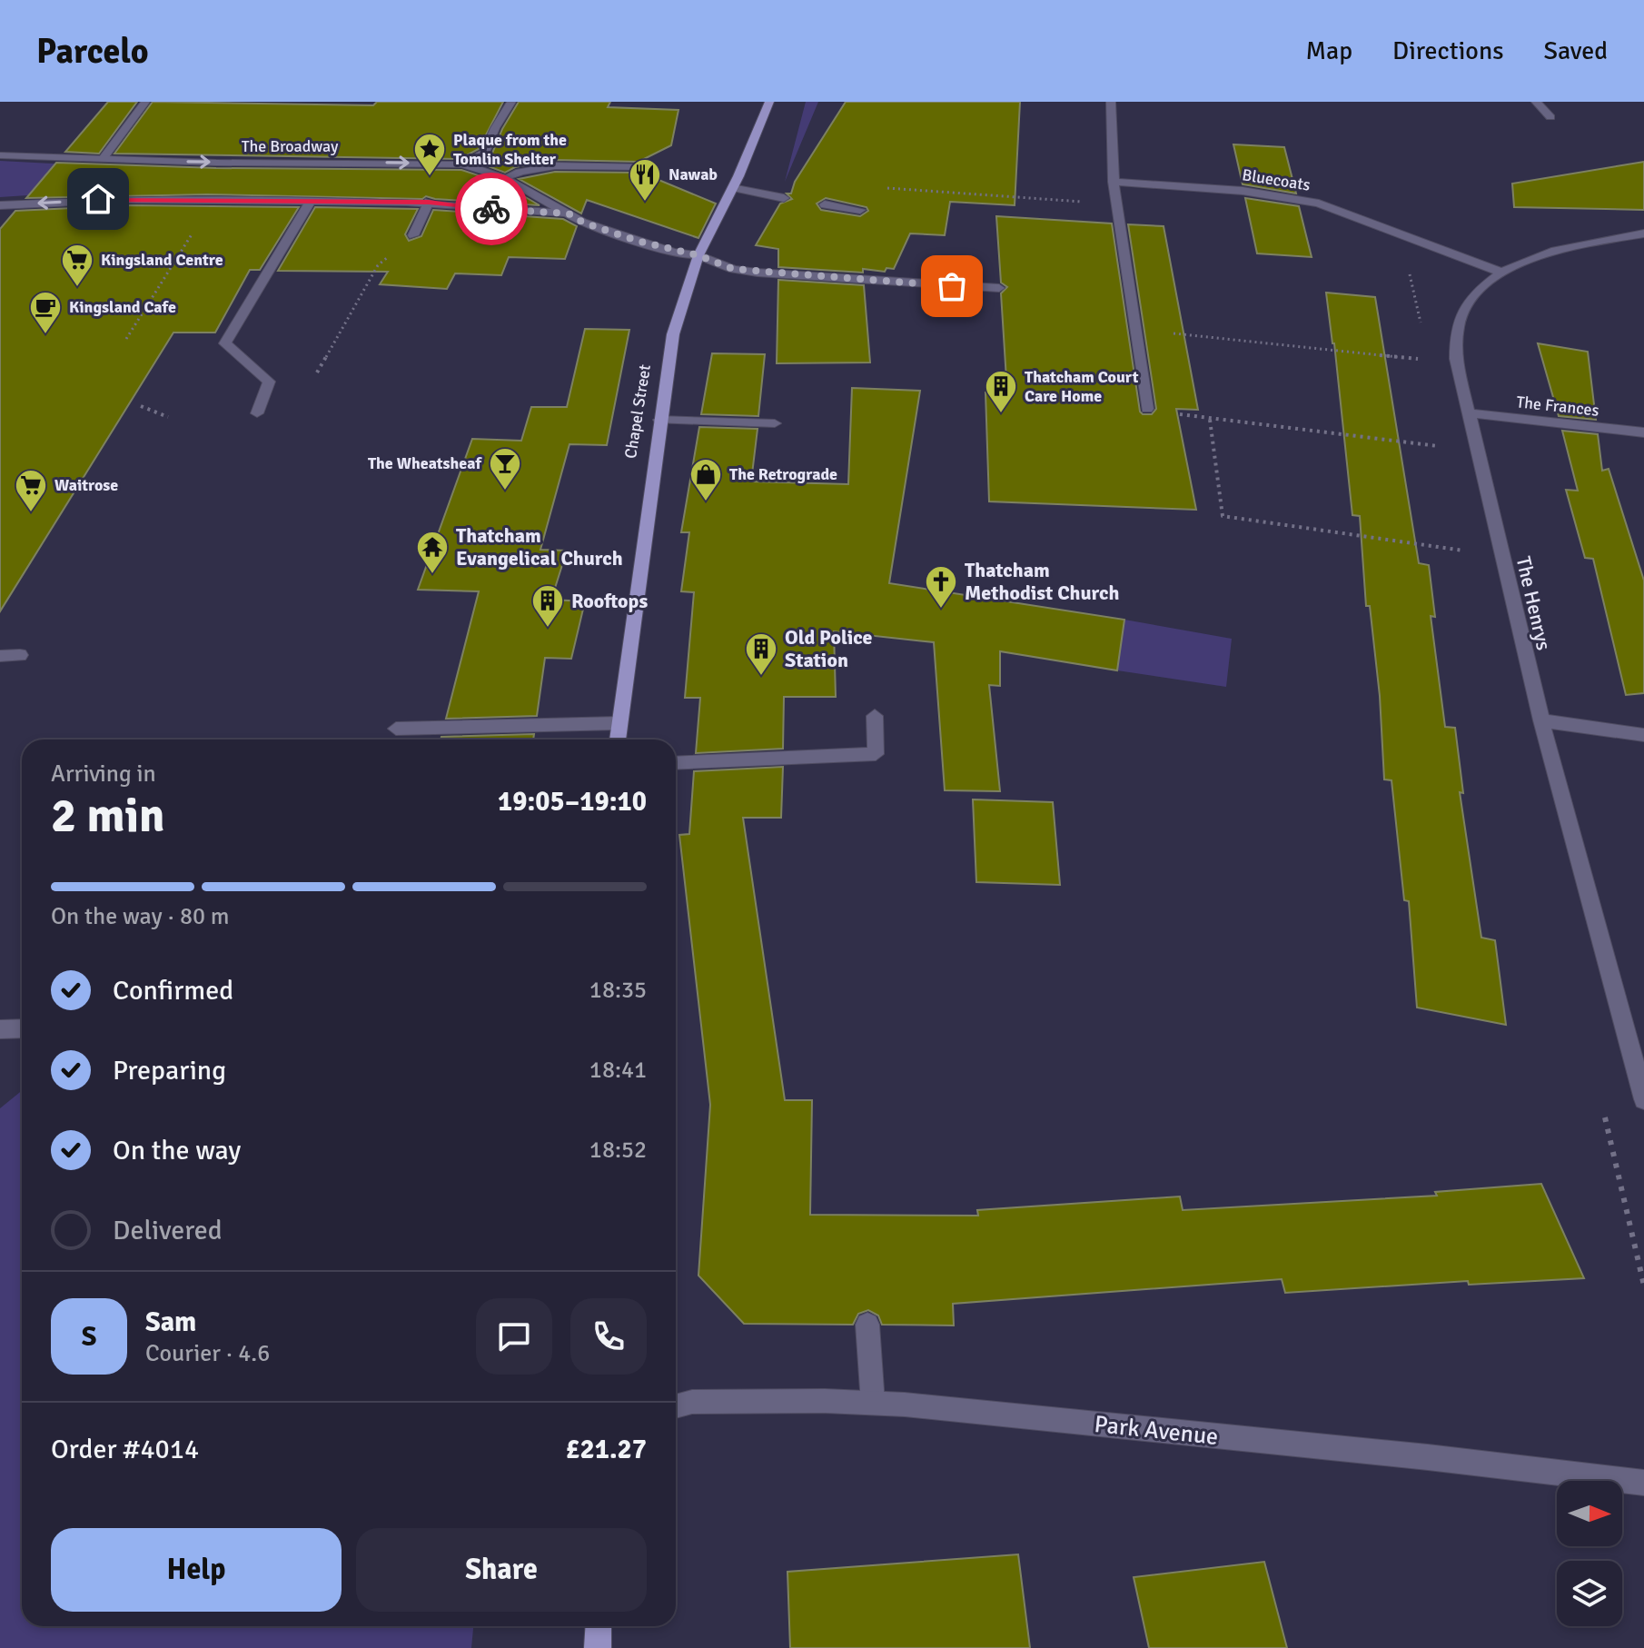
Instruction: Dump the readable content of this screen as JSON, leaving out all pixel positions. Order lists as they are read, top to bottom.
{
  "streets": {
    "main road": ["Chapel Street"],
    "street": [
      "The Broadway",
      "Bluecoats",
      "The Frances",
      "The Henrys",
      "Park Avenue"
    ]
  },
  "crossings": [
    ["The Broadway", "Chapel Street"],
    ["Bluecoats", "The Henrys"],
    ["The Frances", "The Henrys"]
  ],
  "places": {
    "place": ["Plaque from the Tomlin Shelter"],
    "restaurant": ["Nawab"],
    "supermarket": ["Kingsland Centre", "Waitrose"],
    "cafe": ["Kingsland Cafe"],
    "building": ["Thatcham Court Care Home", "Rooftops", "Old Police Station"],
    "bar": ["The Wheatsheaf"],
    "shop": ["The Retrograde"],
    "temple": ["Thatcham Evangelical Church"],
    "church": ["Thatcham Methodist Church"]
  },
  "north": "right",
  "page": {
    "header": "Parcelo",
    "nav": ["Map", "Directions", "Saved"],
    "heading": ["2 min", "Arriving in", "19:05–19:10"],
    "panel": [
      "Sam",
      "Courier · 4.6",
      "Order #4014",
      "£21.27"
    ],
    "bar": "On the way · 80 m",
    "list": [
      ["Confirmed", "18:35"],
      ["Preparing", "18:41"],
      ["On the way", "18:52"],
      "Delivered"
    ],
    "round": "S",
    "buttons": ["Help", "Share"]
  }
}
